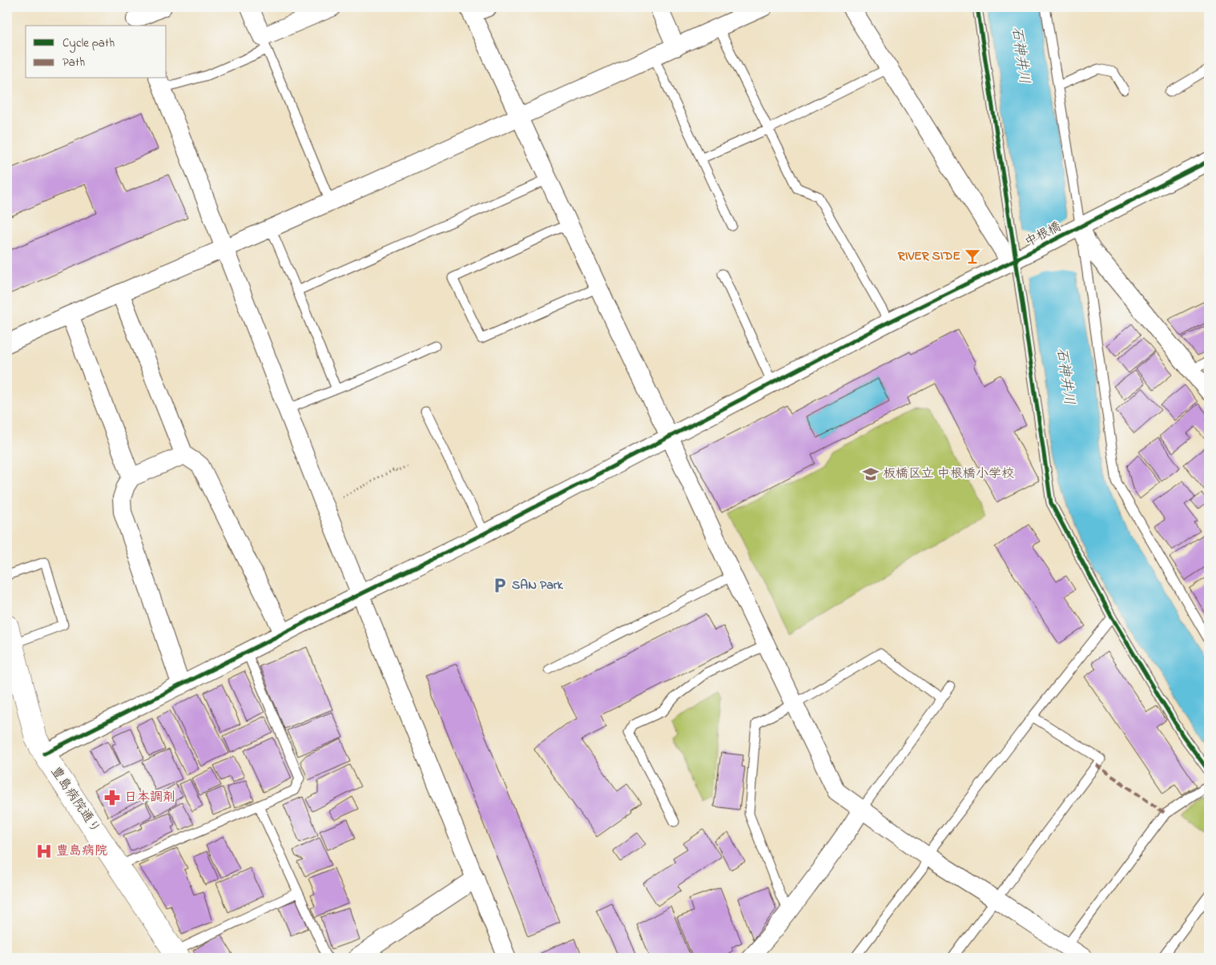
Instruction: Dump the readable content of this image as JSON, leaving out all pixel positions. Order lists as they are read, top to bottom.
{
  "streets": {
    "street": ["中根橋", "豊島病院通り"]
  },
  "crossings": [
    ["中根橋", "豊島病院通り"]
  ],
  "water": ["石神井川"],
  "places": {
    "bar": ["RIVER SIDE"],
    "school or university": ["板橋区立 中根橋小学校"],
    "parking": ["SAN Park"],
    "pharmacy": ["日本調剤"],
    "hospital": ["豊島病院"]
  },
  "legend": ["Cycle path", "Path"]
}
